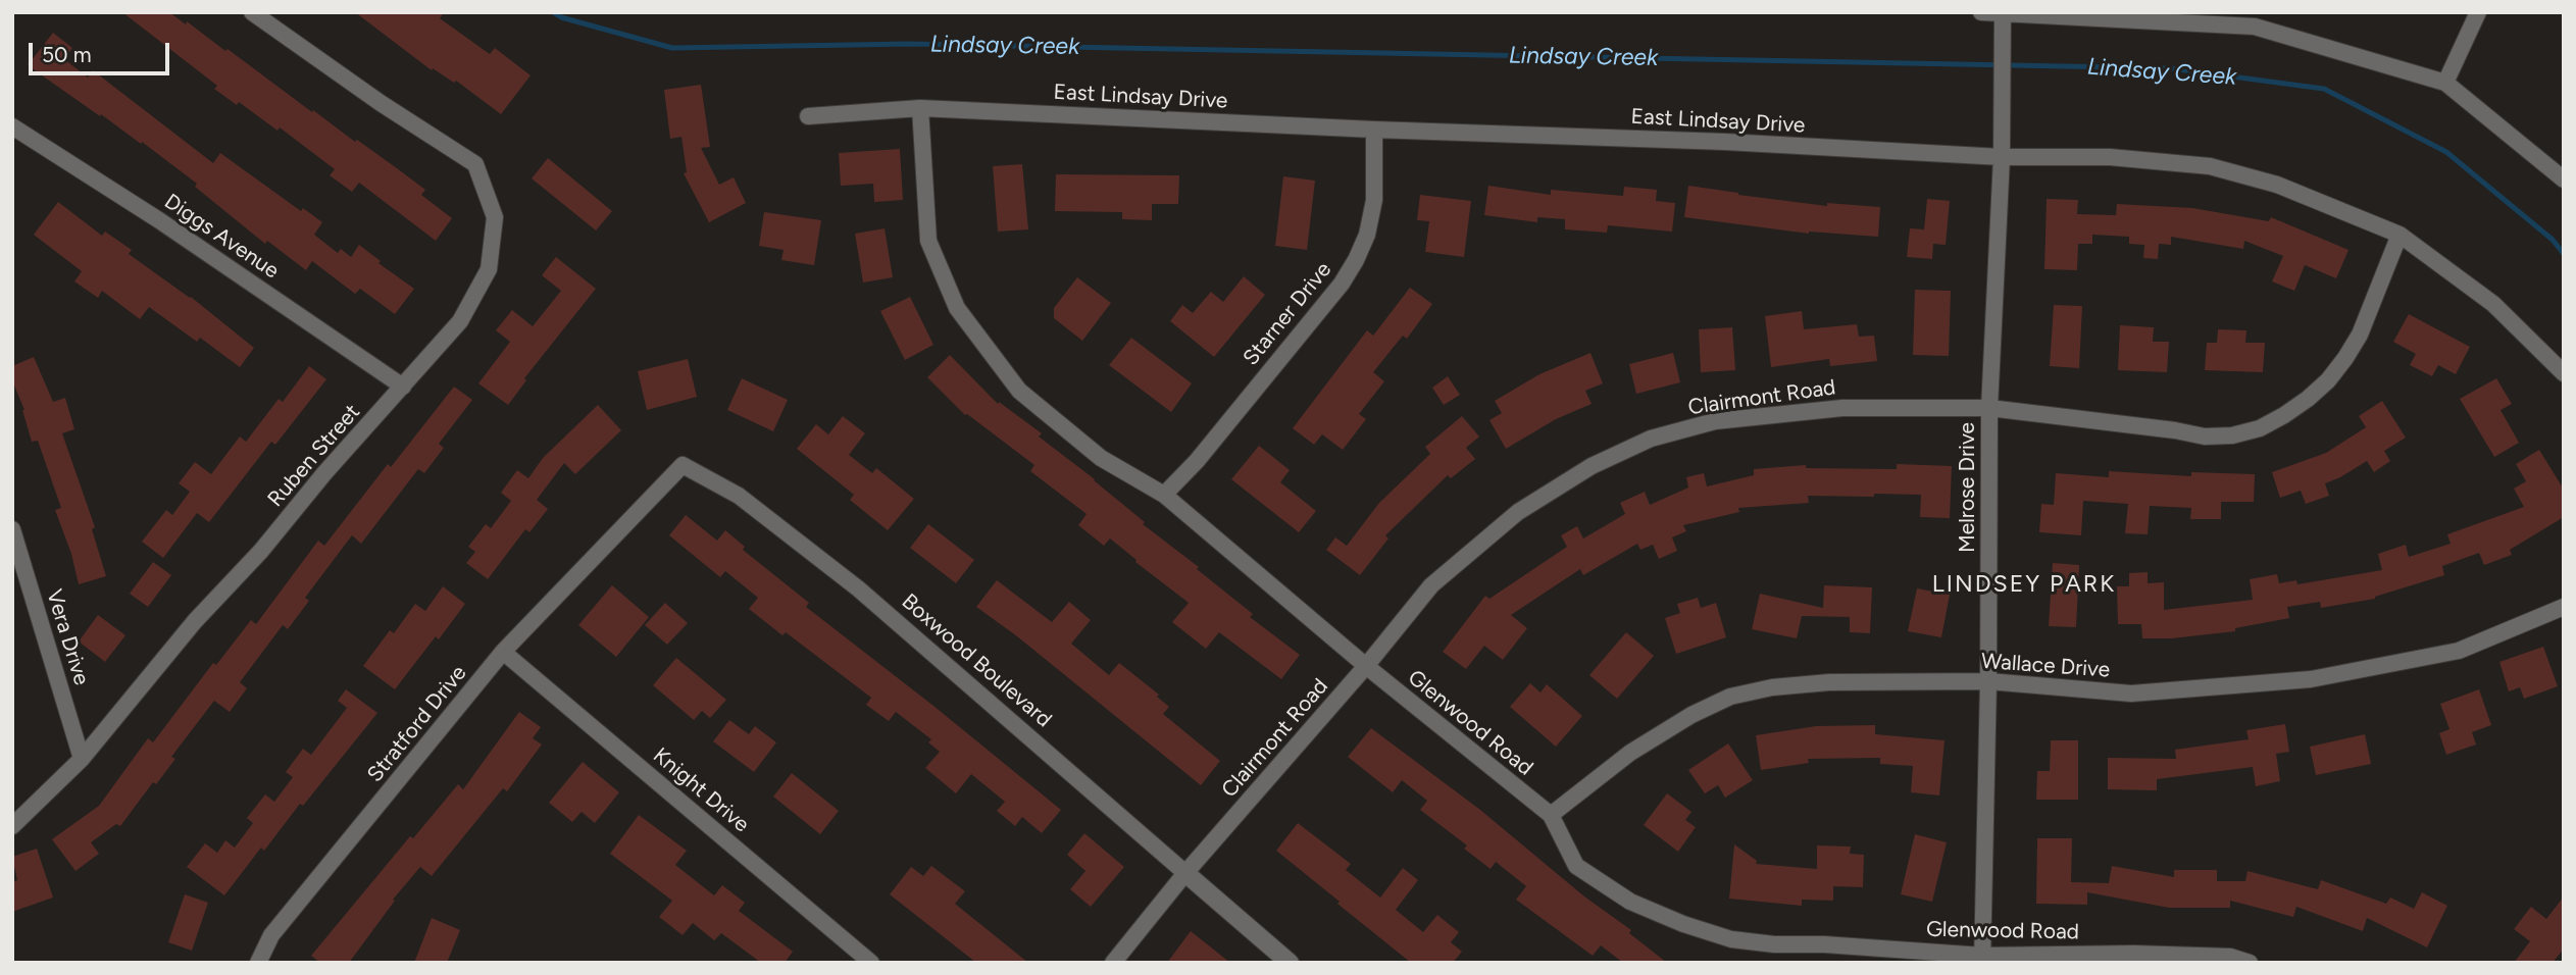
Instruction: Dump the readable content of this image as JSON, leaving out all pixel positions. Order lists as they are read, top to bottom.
{
  "streets": {
    "street": [
      "East Lindsay Drive",
      "Diggs Avenue",
      "Starner Drive",
      "Clairmont Road",
      "Ruben Street",
      "Melrose Drive",
      "Vera Drive",
      "Boxwood Boulevard",
      "Wallace Drive",
      "Glenwood Road",
      "Stratford Drive",
      "Knight Drive"
    ]
  },
  "crossings": [
    ["East Lindsay Drive", "Starner Drive"],
    ["East Lindsay Drive", "Clairmont Road"],
    ["East Lindsay Drive", "Melrose Drive"],
    ["East Lindsay Drive", "Glenwood Road"],
    ["Diggs Avenue", "Ruben Street"],
    ["Starner Drive", "Glenwood Road"],
    ["Clairmont Road", "Melrose Drive"],
    ["Clairmont Road", "Boxwood Boulevard"],
    ["Clairmont Road", "Glenwood Road"],
    ["Ruben Street", "Vera Drive"],
    ["Melrose Drive", "Wallace Drive"],
    ["Melrose Drive", "Glenwood Road"],
    ["Boxwood Boulevard", "Stratford Drive"],
    ["Wallace Drive", "Glenwood Road"],
    ["Stratford Drive", "Knight Drive"]
  ],
  "districts": ["LINDSEY PARK"],
  "water": ["Lindsay Creek"],
  "scale_bar": "50 m"
}
